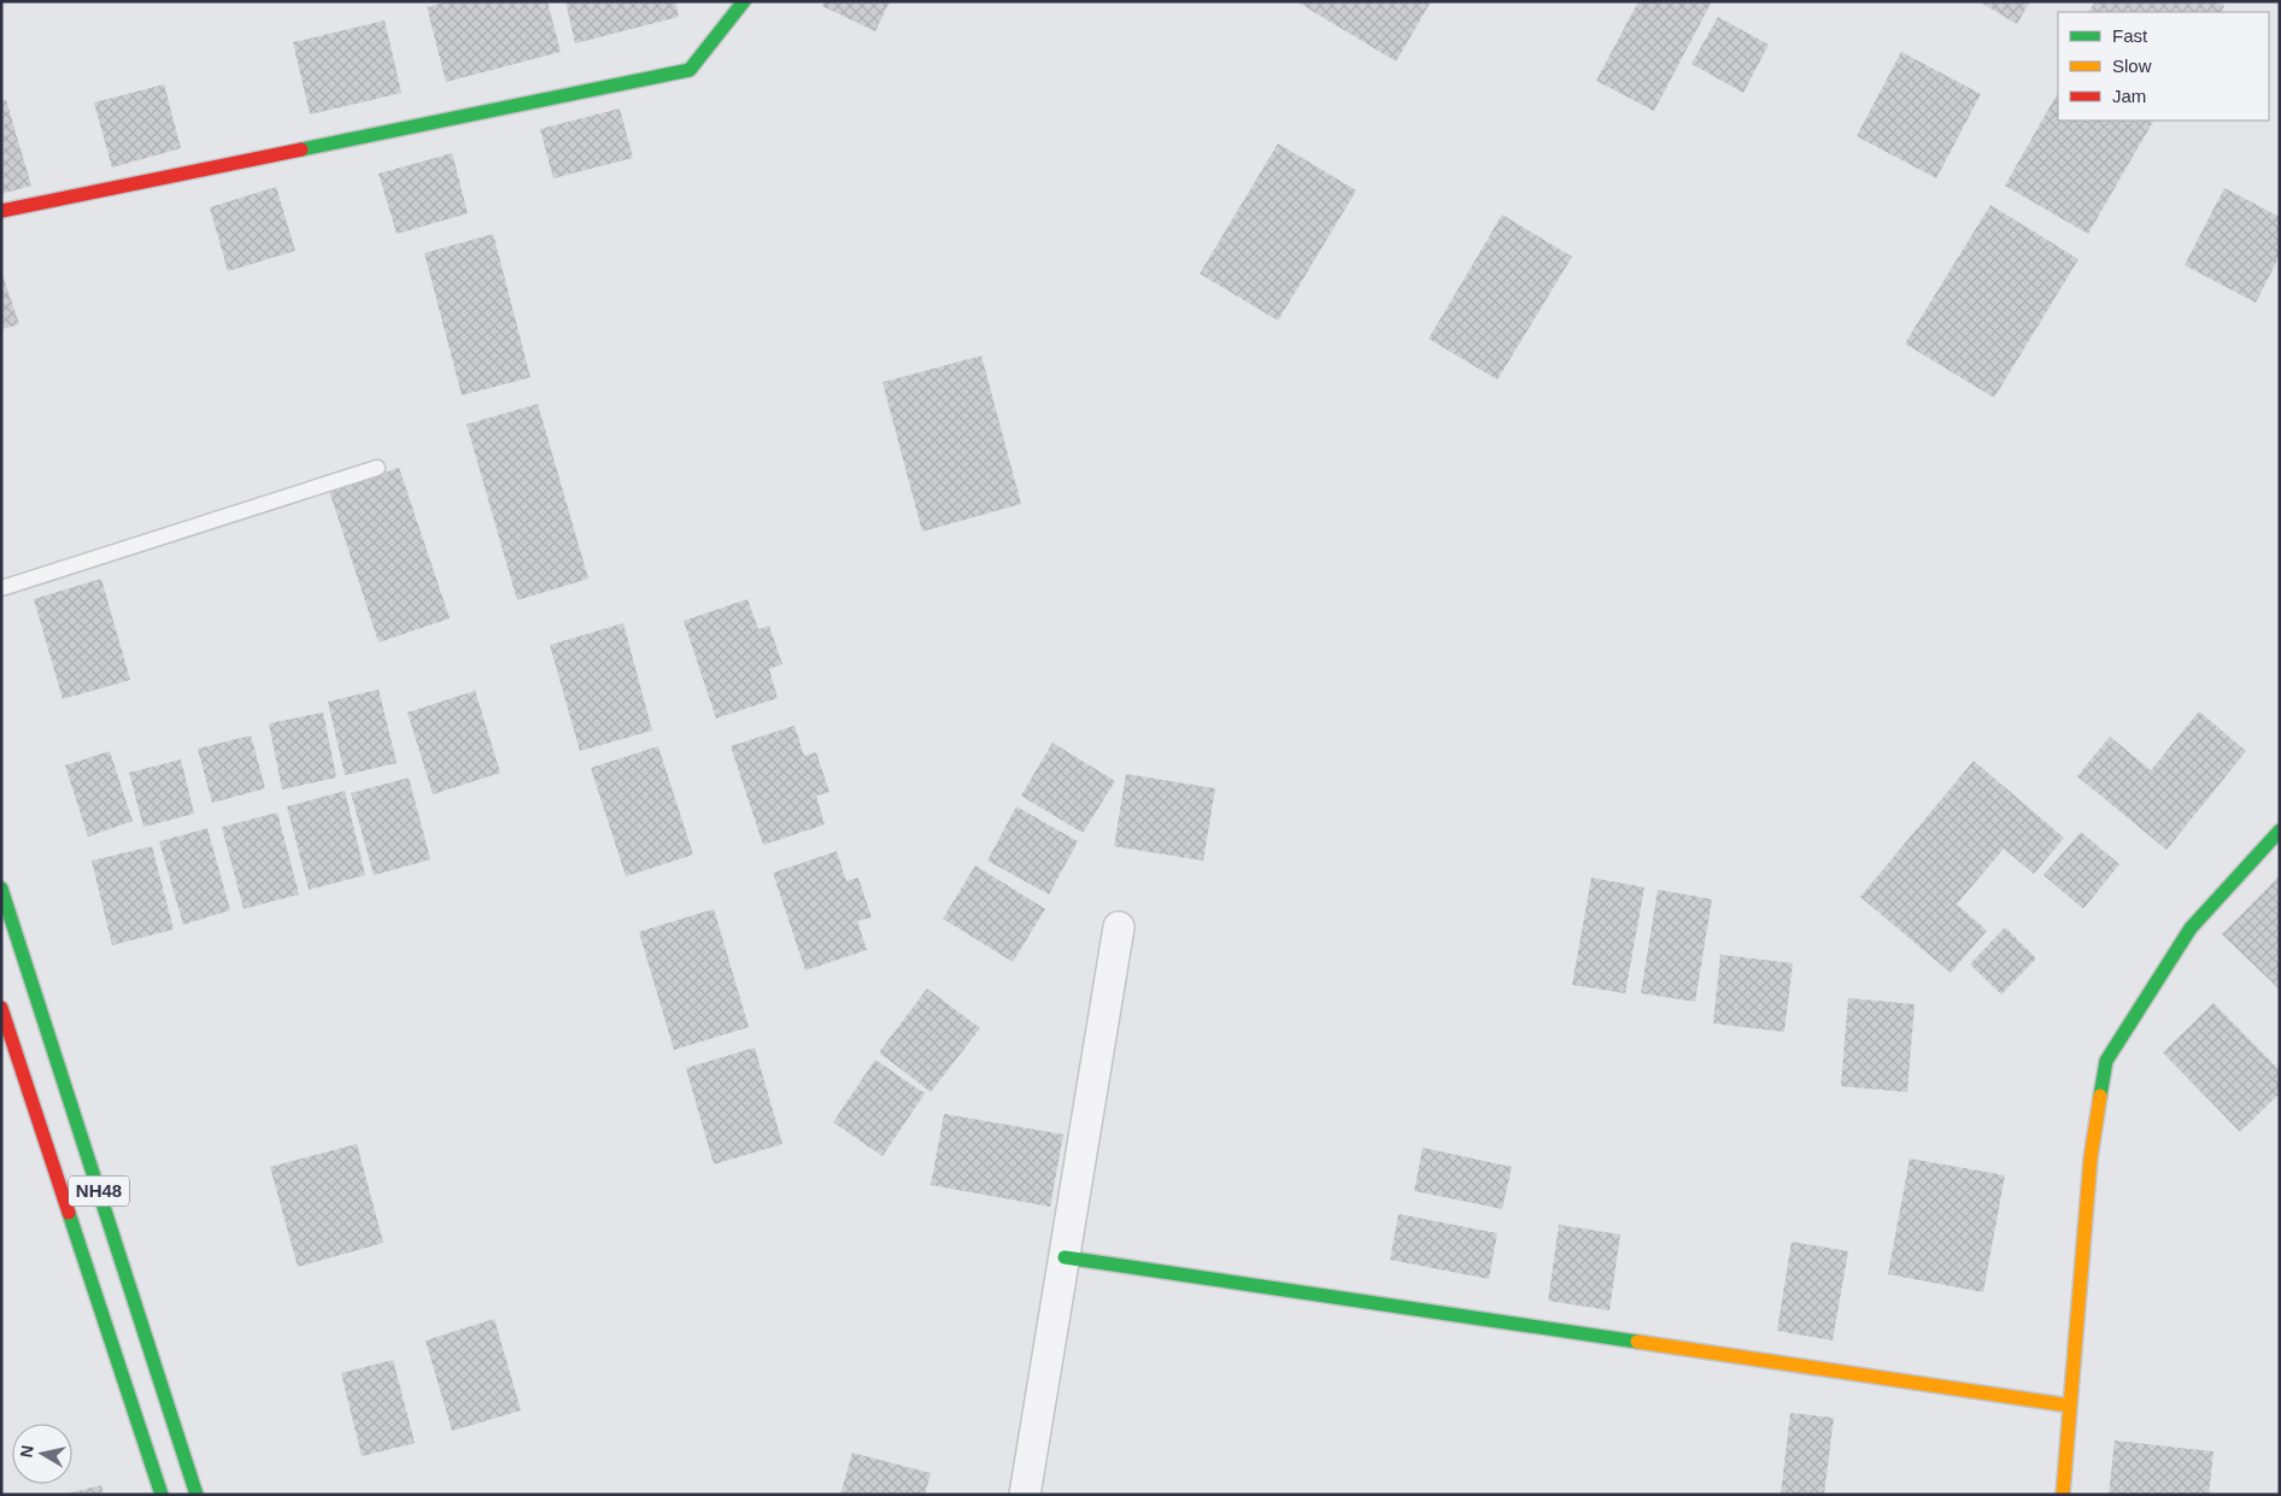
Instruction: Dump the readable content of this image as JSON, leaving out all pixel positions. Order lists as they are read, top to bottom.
{
  "streets": {
    "main road": ["NH48"]
  },
  "legend": ["Fast", "Slow", "Jam"],
  "north": "left"
}
